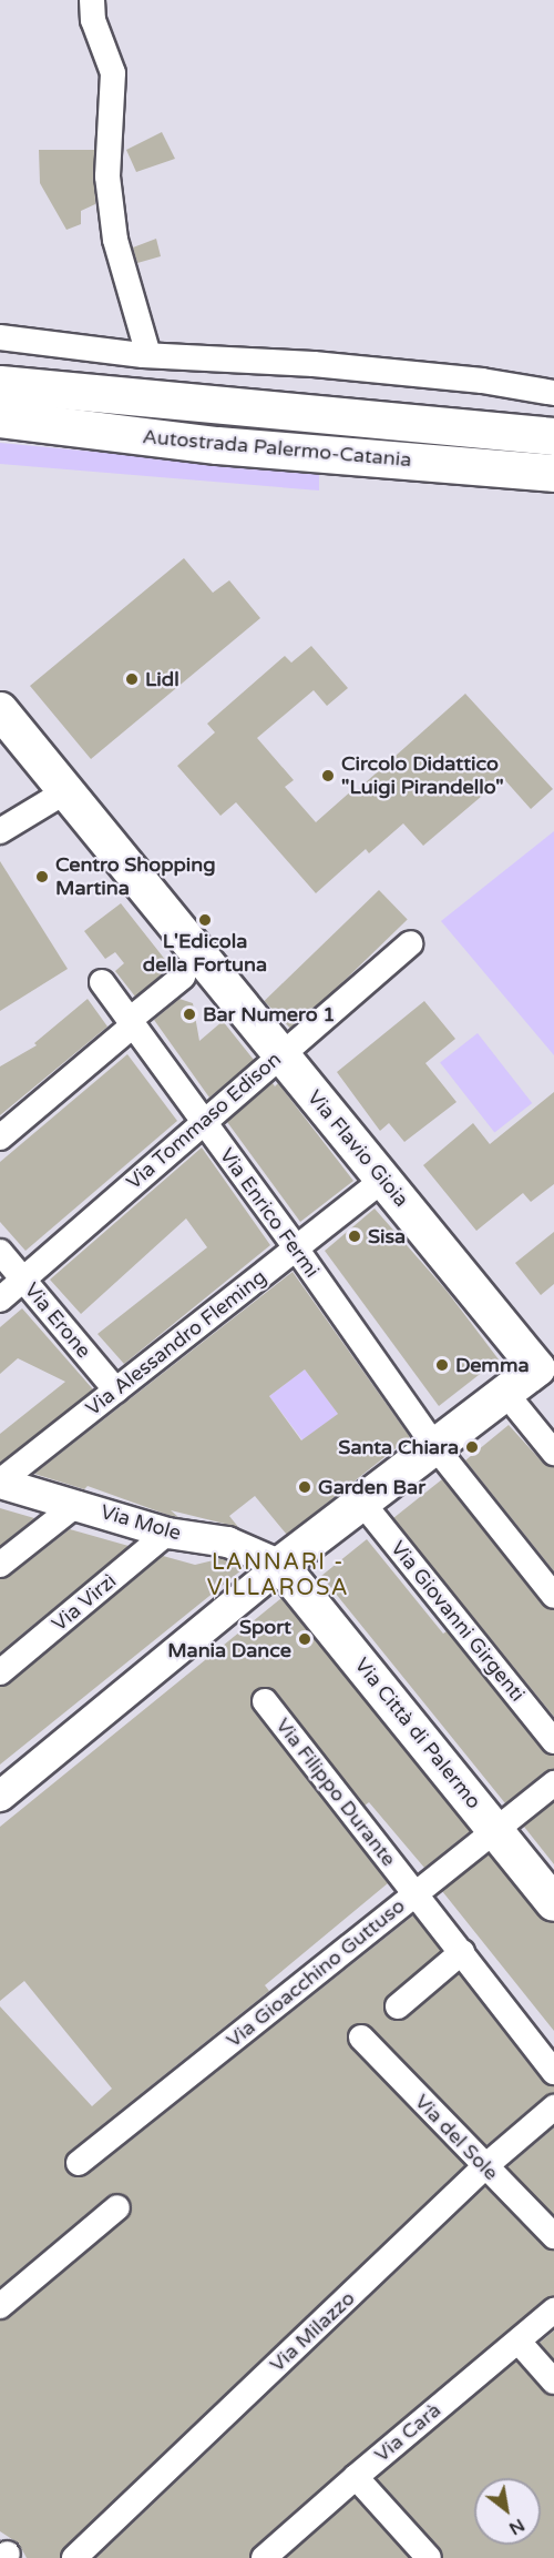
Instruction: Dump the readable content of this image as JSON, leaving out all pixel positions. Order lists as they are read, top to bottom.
{
  "streets": {
    "highway": ["Autostrada Palermo-Catania"],
    "main road": ["Via Flavio Gioia", "Via Città di Palermo"],
    "street": [
      "Via Tommaso Edison",
      "Via Enrico Fermi",
      "Via Erone",
      "Via Alessandro Fleming",
      "Via Mole",
      "Via Virzì",
      "Via Giovanni Girgenti",
      "Via Filippo Durante",
      "Via Gioacchino Guttuso",
      "Via del Sole",
      "Via Milazzo",
      "Via Carà"
    ]
  },
  "crossings": [
    ["Via Tommaso Edison", "Via Flavio Gioia"],
    ["Via Tommaso Edison", "Via Enrico Fermi"],
    ["Via Tommaso Edison", "Via Erone"],
    ["Via Flavio Gioia", "Via Alessandro Fleming"],
    ["Via Enrico Fermi", "Via Alessandro Fleming"],
    ["Via Erone", "Via Alessandro Fleming"],
    ["Via Alessandro Fleming", "Via Mole"],
    ["Via Mole", "Via Virzì"],
    ["Via Mole", "Via Città di Palermo"],
    ["Via Città di Palermo", "Via Gioacchino Guttuso"],
    ["Via Filippo Durante", "Via Gioacchino Guttuso"],
    ["Via del Sole", "Via Milazzo"]
  ],
  "districts": ["LANNARI - VILLAROSA"],
  "places": [
    "Lidl",
    "Circolo Didattico \"Luigi Pirandello\"",
    "Centro Shopping Martina",
    "L'Edicola della Fortuna",
    "Bar Numero 1",
    "Sisa",
    "Demma",
    "Santa Chiara",
    "Garden Bar",
    "Sport Mania Dance"
  ],
  "north": "bottom right"
}
